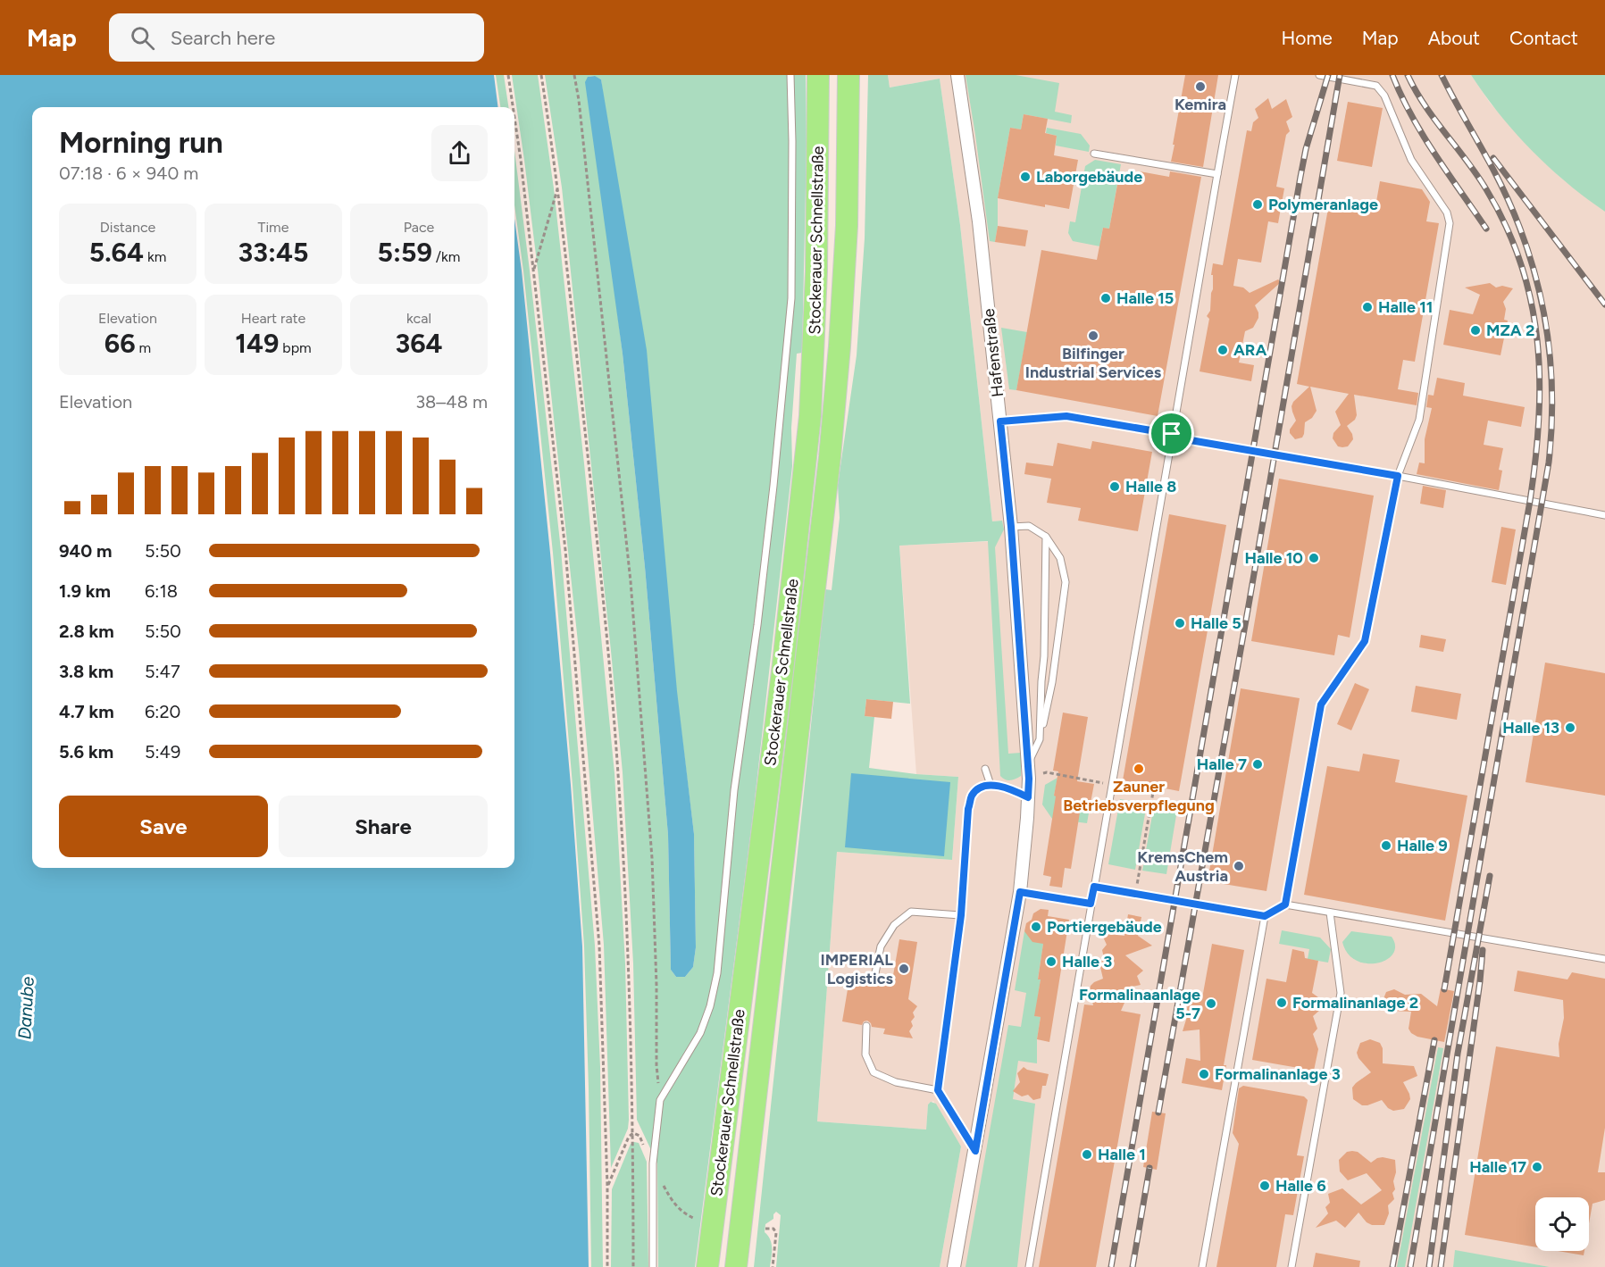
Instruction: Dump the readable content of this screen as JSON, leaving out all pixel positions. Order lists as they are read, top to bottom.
{
  "streets": {
    "highway": ["Stockerauer Schnellstraße"],
    "street": ["Hafenstraße"]
  },
  "water": ["Danube"],
  "places": [
    "Kemira",
    "Laborgebäude",
    "Polymeranlage",
    "Halle 15",
    "Halle 11",
    "MZA 2",
    "Bilfinger Industrial Services",
    "ARA",
    "Halle 8",
    "Halle 10",
    "Halle 5",
    "Halle 13",
    "Halle 7",
    "Zauner Betriebsverpflegung",
    "Halle 9",
    "KremsChem Austria",
    "Portiergebäude",
    "Halle 3",
    "IMPERIAL Logistics",
    "Formalinanlage 2",
    "Formalinaanlage 5-7",
    "Formalinanlage 3",
    "Halle 1",
    "Halle 17",
    "Halle 6"
  ],
  "page": {
    "header": "Map",
    "search": "Search here",
    "nav": [
      "Home",
      "Map",
      "About",
      "Contact"
    ],
    "heading": ["Morning run", "07:18 · 6 × 940 m"],
    "stats": [
      ["Distance", "5.64 km"],
      ["Time", "33:45"],
      ["Pace", "5:59 /km"],
      ["Elevation", "66 m"],
      ["Heart rate", "149 bpm"],
      ["kcal", "364"]
    ],
    "chart": ["Elevation", "38–48 m"],
    "list": [
      {
        "name": "940 m",
        "note": "5:50"
      },
      {
        "name": "1.9 km",
        "note": "6:18"
      },
      {
        "name": "2.8 km",
        "note": "5:50"
      },
      {
        "name": "3.8 km",
        "note": "5:47"
      },
      {
        "name": "4.7 km",
        "note": "6:20"
      },
      {
        "name": "5.6 km",
        "note": "5:49"
      }
    ],
    "buttons": ["Save", "Share"]
  }
}
